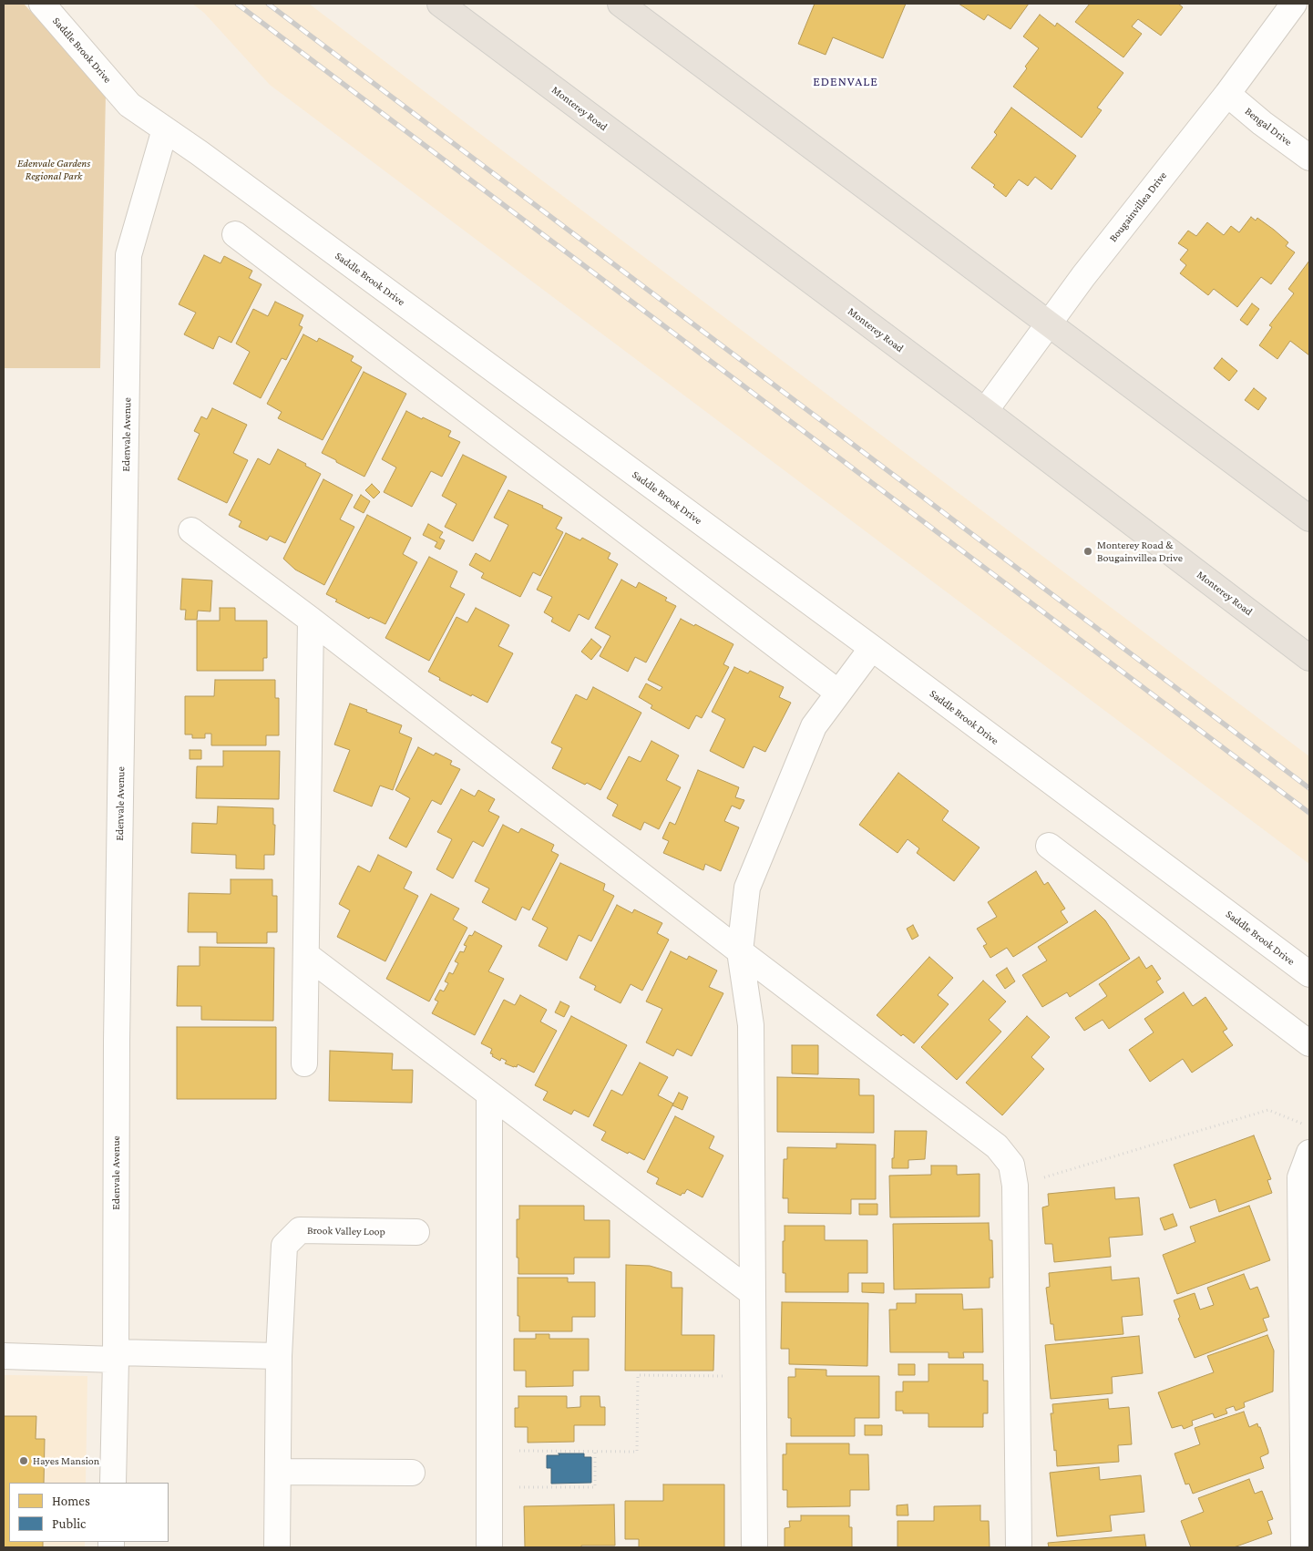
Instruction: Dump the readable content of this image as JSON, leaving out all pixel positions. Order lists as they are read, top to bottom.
{
  "streets": {
    "main road": ["Monterey Road"],
    "street": [
      "Saddle Brook Drive",
      "Bengal Drive",
      "Bougainvillea Drive",
      "Edenvale Avenue",
      "Brook Valley Loop"
    ]
  },
  "crossings": [
    ["Saddle Brook Drive", "Edenvale Avenue"],
    ["Monterey Road", "Bougainvillea Drive"],
    ["Bengal Drive", "Bougainvillea Drive"]
  ],
  "districts": ["EDENVALE"],
  "parks": ["Edenvale Gardens Regional Park"],
  "places": ["Monterey Road & Bougainvillea Drive", "Hayes Mansion"],
  "legend": ["Homes", "Public"]
}
